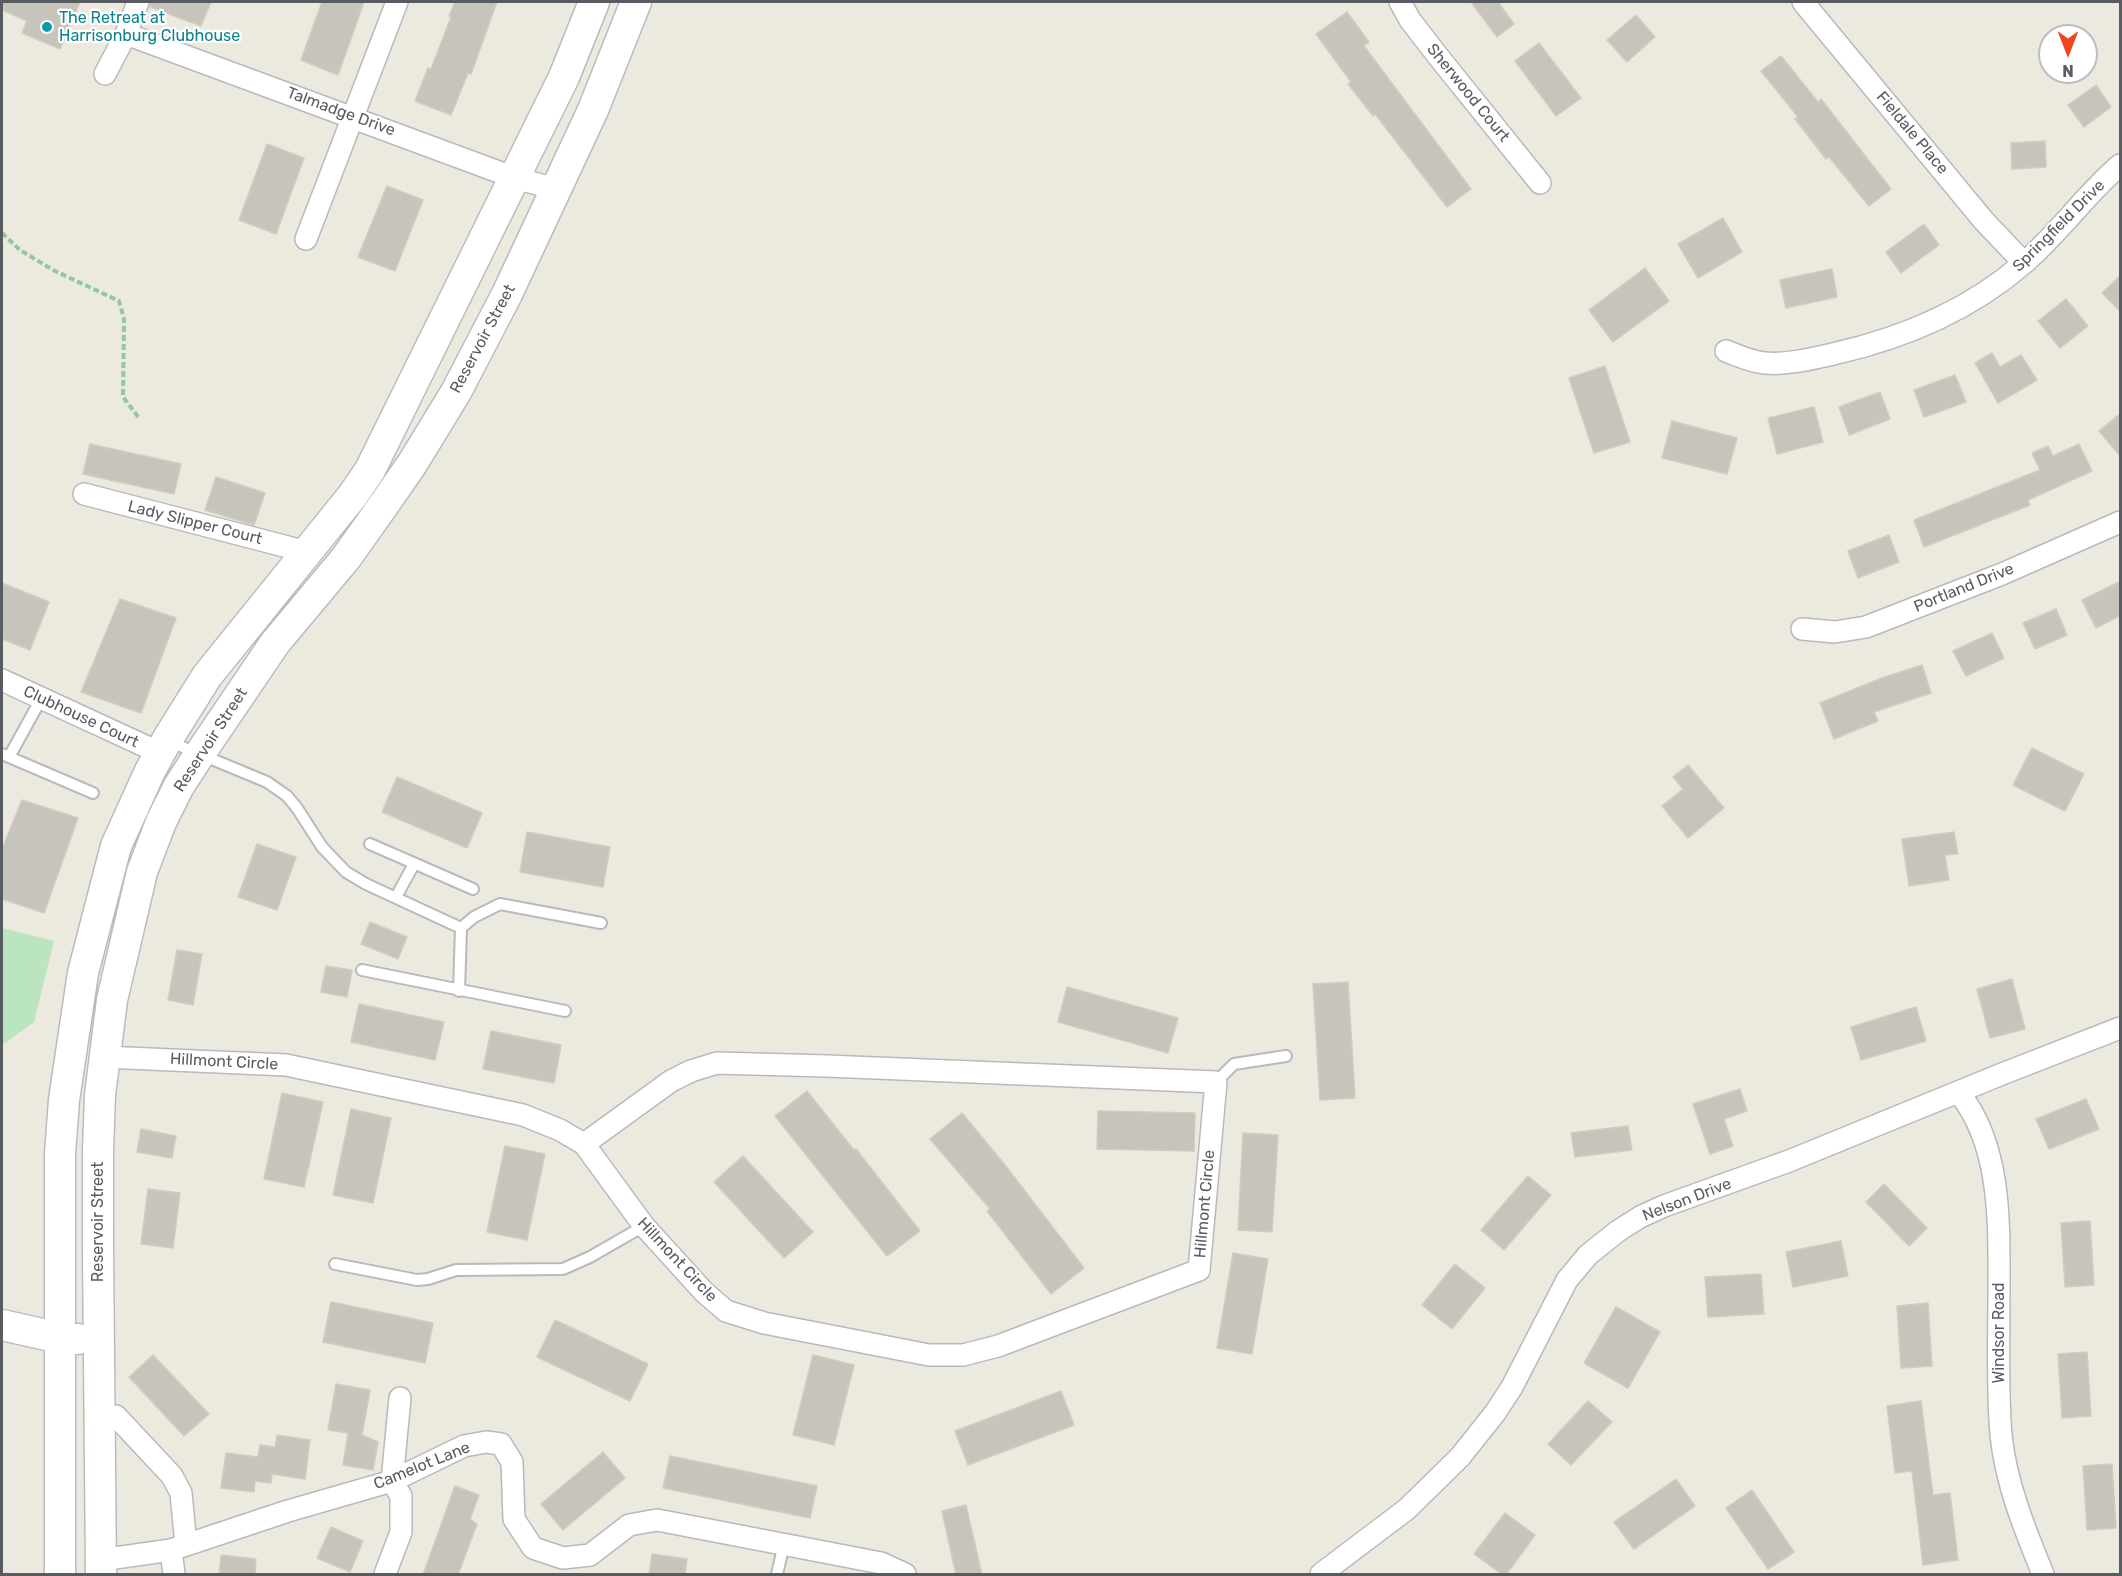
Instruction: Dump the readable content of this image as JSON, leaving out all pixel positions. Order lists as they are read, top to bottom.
{
  "streets": {
    "main road": ["Reservoir Street"],
    "street": [
      "Sherwood Court",
      "Talmadge Drive",
      "Fieldale Place",
      "Springfield Drive",
      "Lady Slipper Court",
      "Portland Drive",
      "Clubhouse Court",
      "Hillmont Circle",
      "Nelson Drive",
      "Windsor Road",
      "Camelot Lane"
    ]
  },
  "crossings": [
    ["Talmadge Drive", "Reservoir Street"],
    ["Fieldale Place", "Springfield Drive"],
    ["Reservoir Street", "Lady Slipper Court"],
    ["Reservoir Street", "Clubhouse Court"],
    ["Reservoir Street", "Hillmont Circle"],
    ["Reservoir Street", "Camelot Lane"],
    ["Nelson Drive", "Windsor Road"]
  ],
  "places": ["The Retreat at Harrisonburg Clubhouse"],
  "north": "bottom"
}
